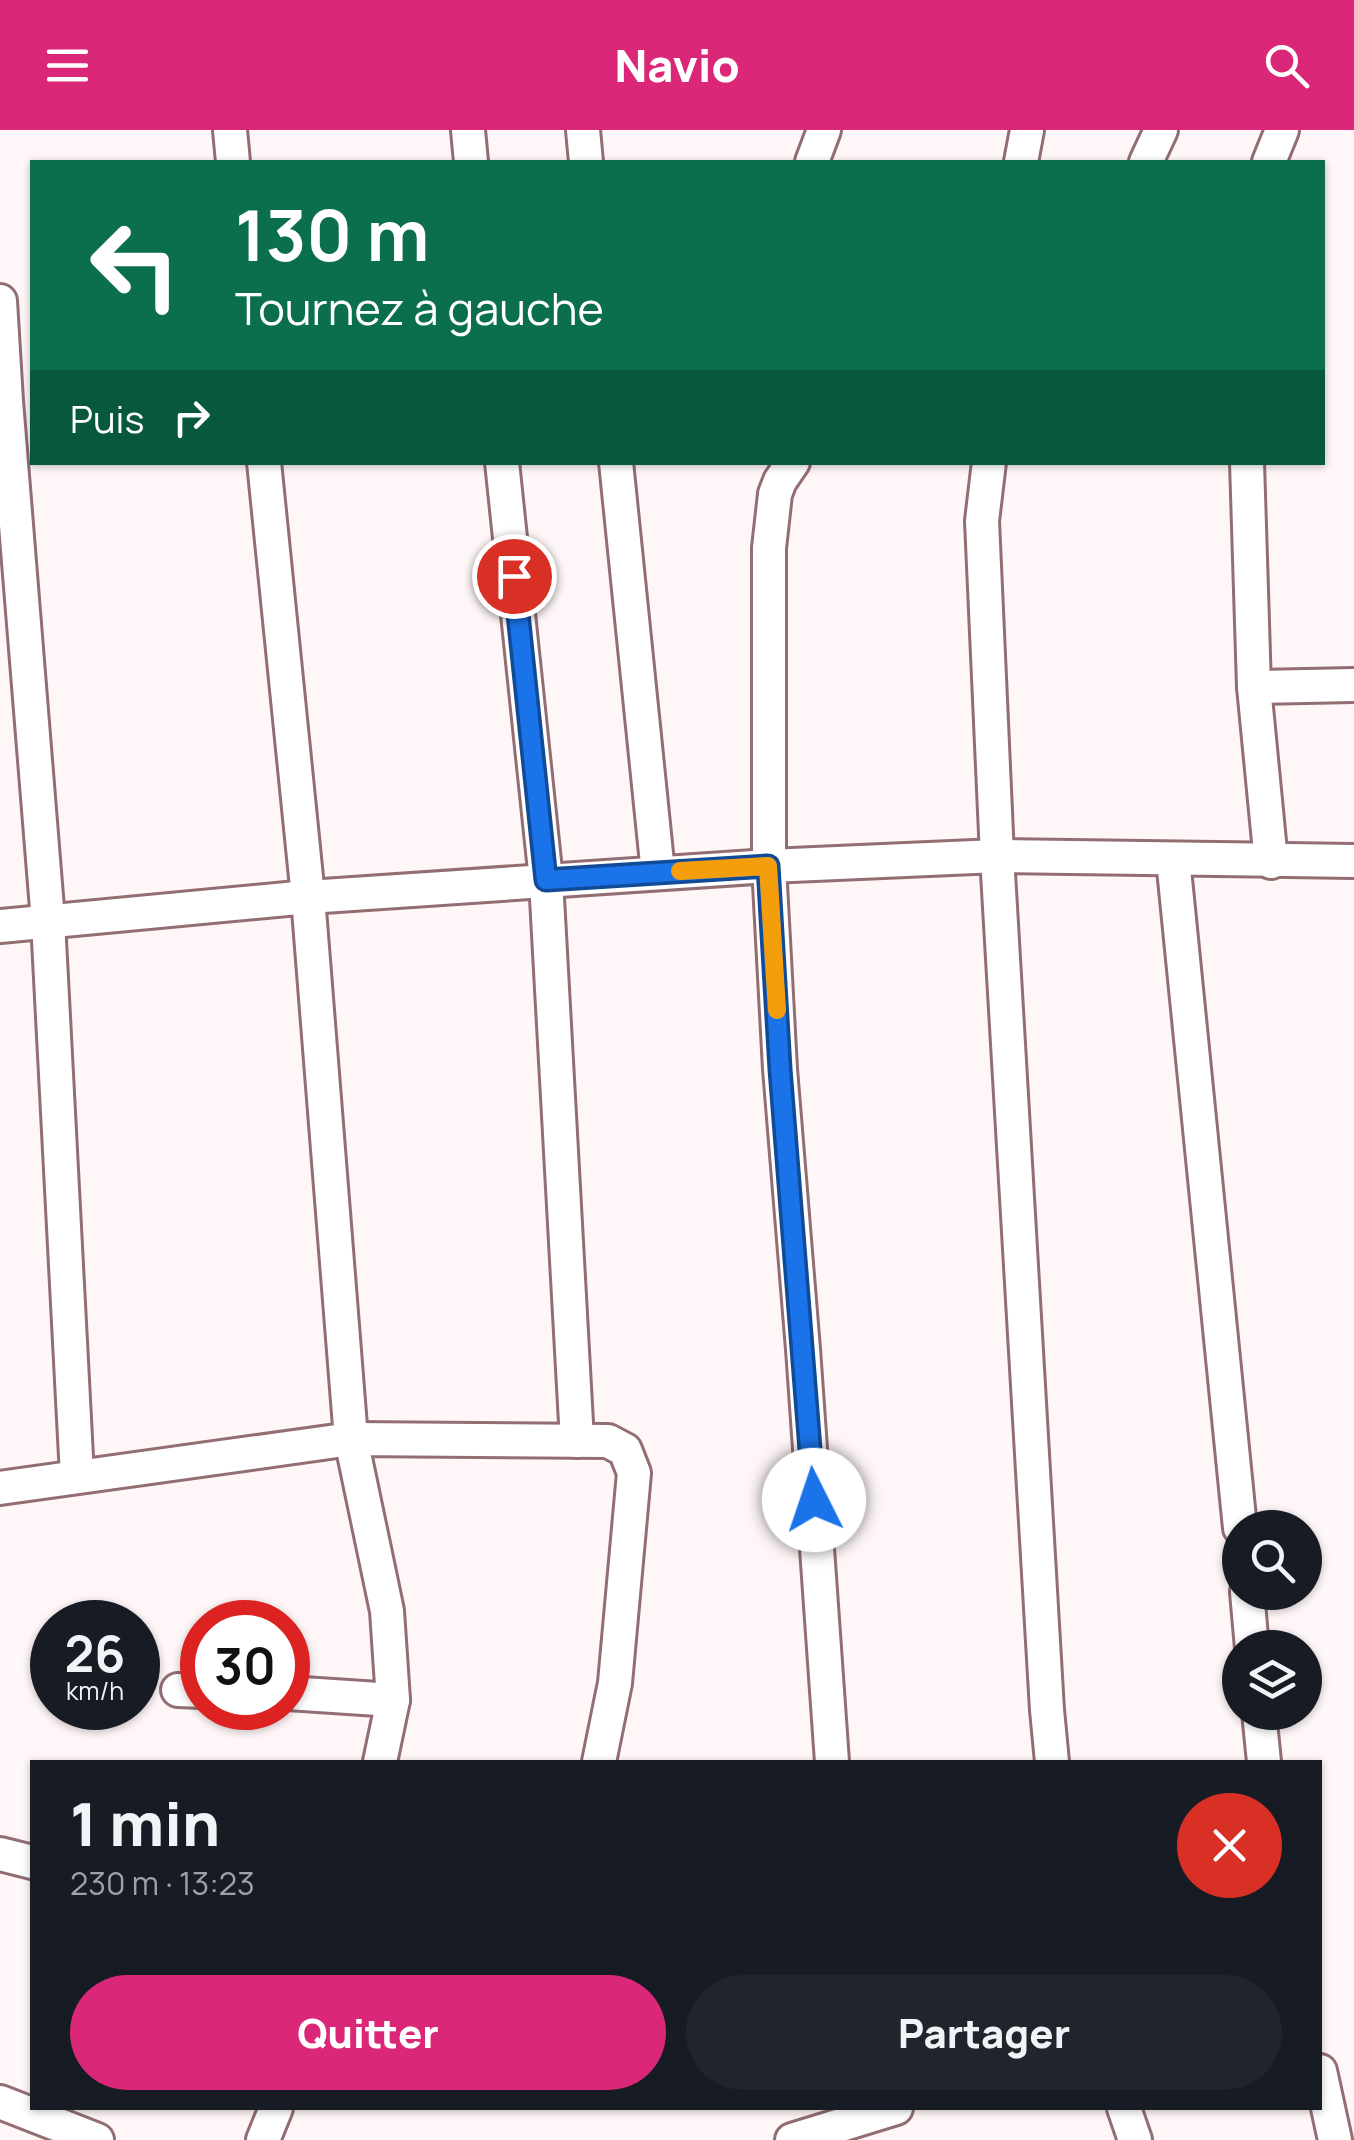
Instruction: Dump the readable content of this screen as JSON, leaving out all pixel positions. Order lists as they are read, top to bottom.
{
  "page": {
    "header": "Navio",
    "turn": ["130 m", "Tournez à gauche"],
    "then": "Puis",
    "speed": "26 km/h",
    "limit": "30",
    "heading": ["1 min", "230 m · 13:23"],
    "buttons": ["Quitter", "Partager"]
  }
}
